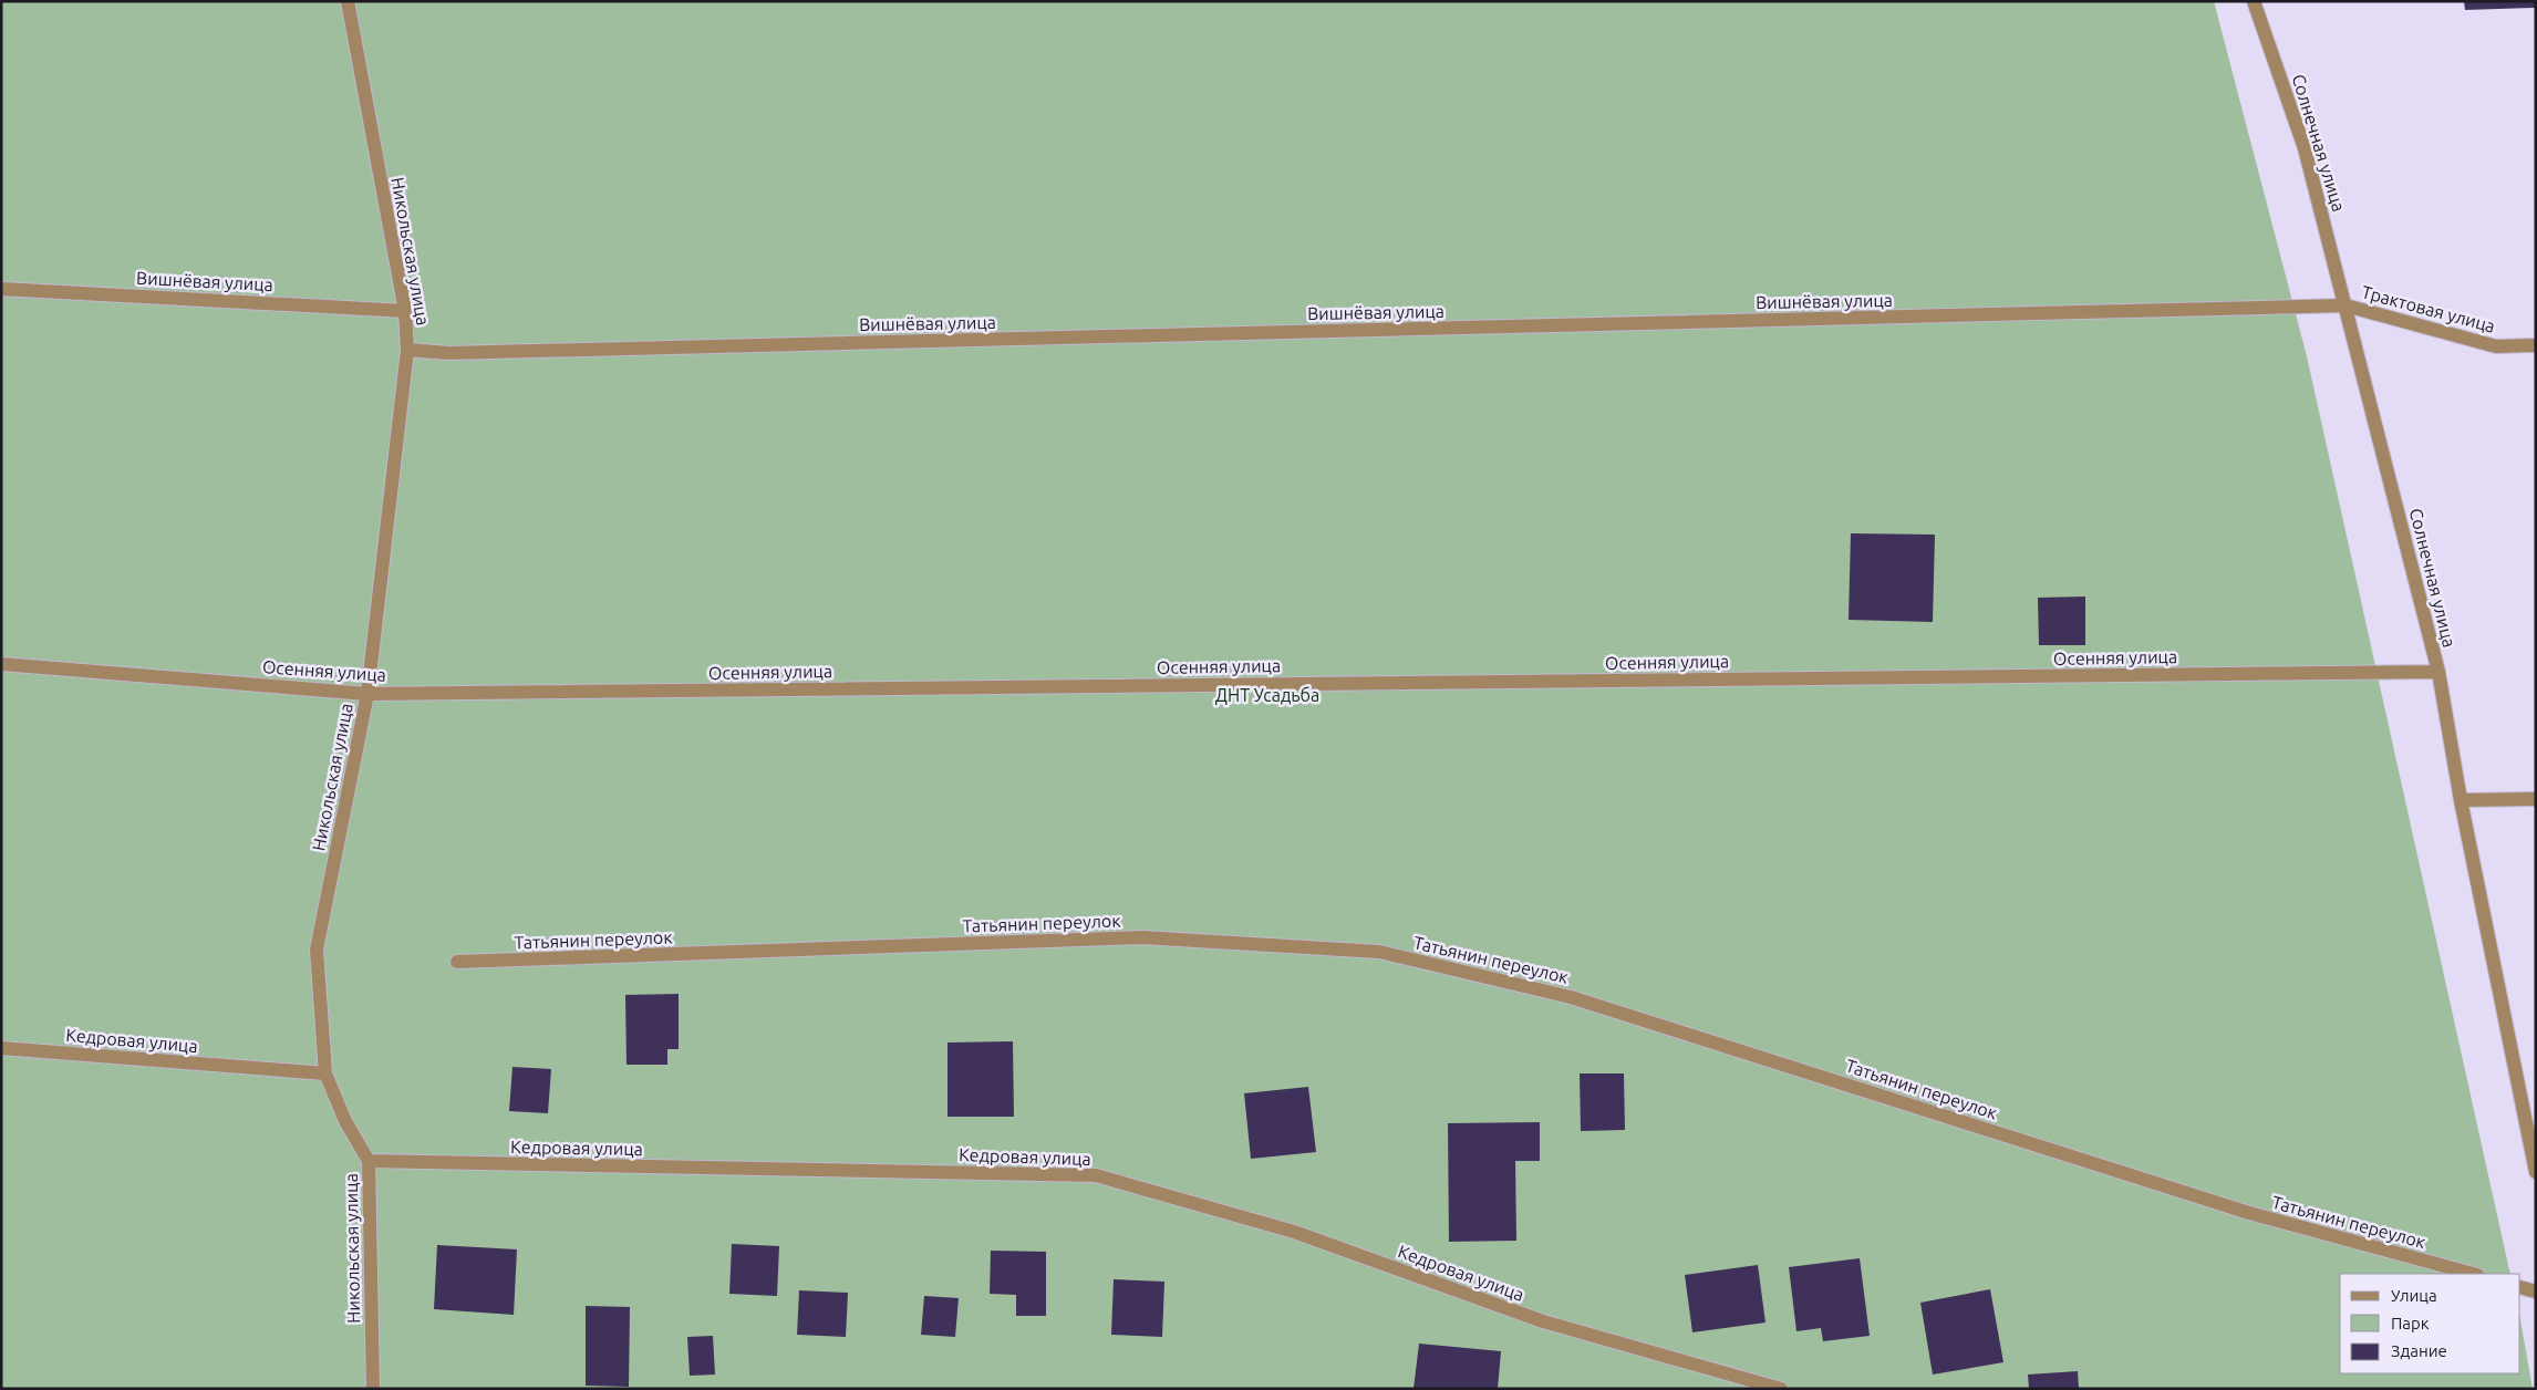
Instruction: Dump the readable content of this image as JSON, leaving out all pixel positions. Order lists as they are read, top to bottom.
{
  "streets": {
    "street": [
      "Солнечная улица",
      "Никольская улица",
      "Вишнёвая улица",
      "Трактовая улица",
      "Осенняя улица",
      "Татьянин переулок",
      "Кедровая улица"
    ]
  },
  "crossings": [
    ["Солнечная улица", "Вишнёвая улица"],
    ["Солнечная улица", "Трактовая улица"],
    ["Солнечная улица", "Осенняя улица"],
    ["Никольская улица", "Вишнёвая улица"],
    ["Никольская улица", "Осенняя улица"],
    ["Никольская улица", "Кедровая улица"],
    ["Вишнёвая улица", "Трактовая улица"]
  ],
  "parks": ["ДНТ Усадьба"],
  "legend": ["Улица", "Парк", "Здание"]
}
